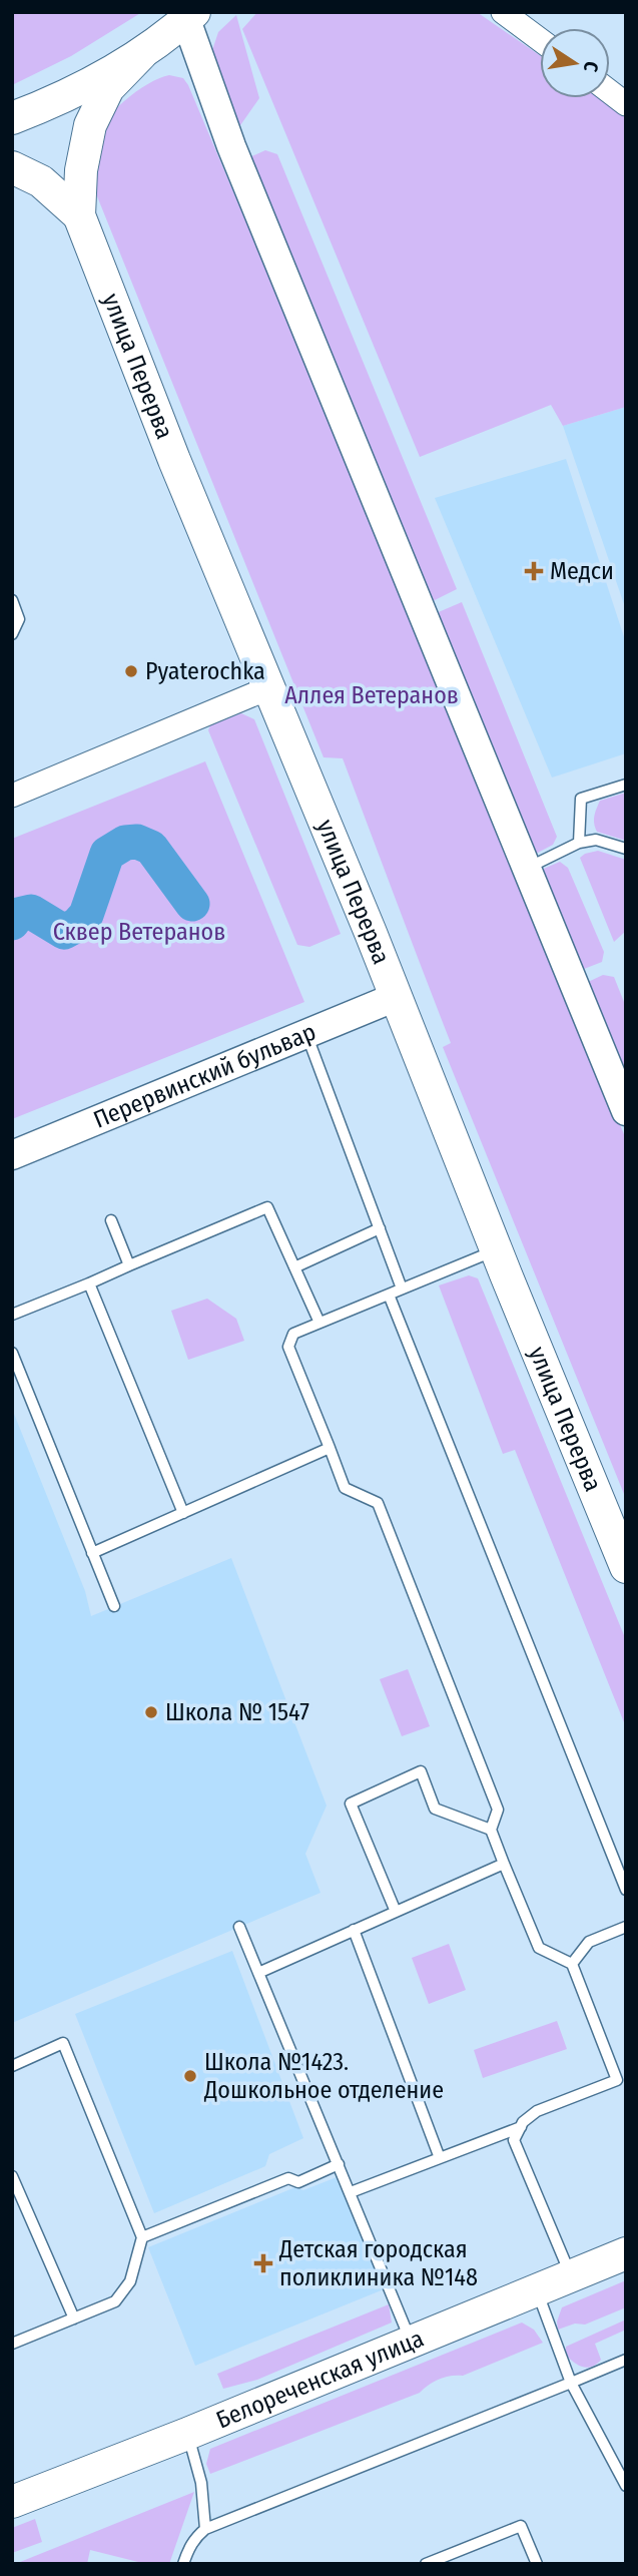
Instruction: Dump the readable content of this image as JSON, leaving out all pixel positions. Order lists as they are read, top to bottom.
{
  "streets": {
    "main road": ["улица Перерва", "Белореченская улица"],
    "street": ["Перервинский бульвар"]
  },
  "crossings": [
    ["улица Перерва", "Перервинский бульвар"]
  ],
  "parks": ["Аллея Ветеранов", "Сквер Ветеранов"],
  "places": {
    "health": ["Медси", "Детская городская поликлиника №148"],
    "other": ["Pyaterochka", "Школа № 1547", "Школа №1423. Дошкольное отделение"]
  },
  "north": "right"
}
